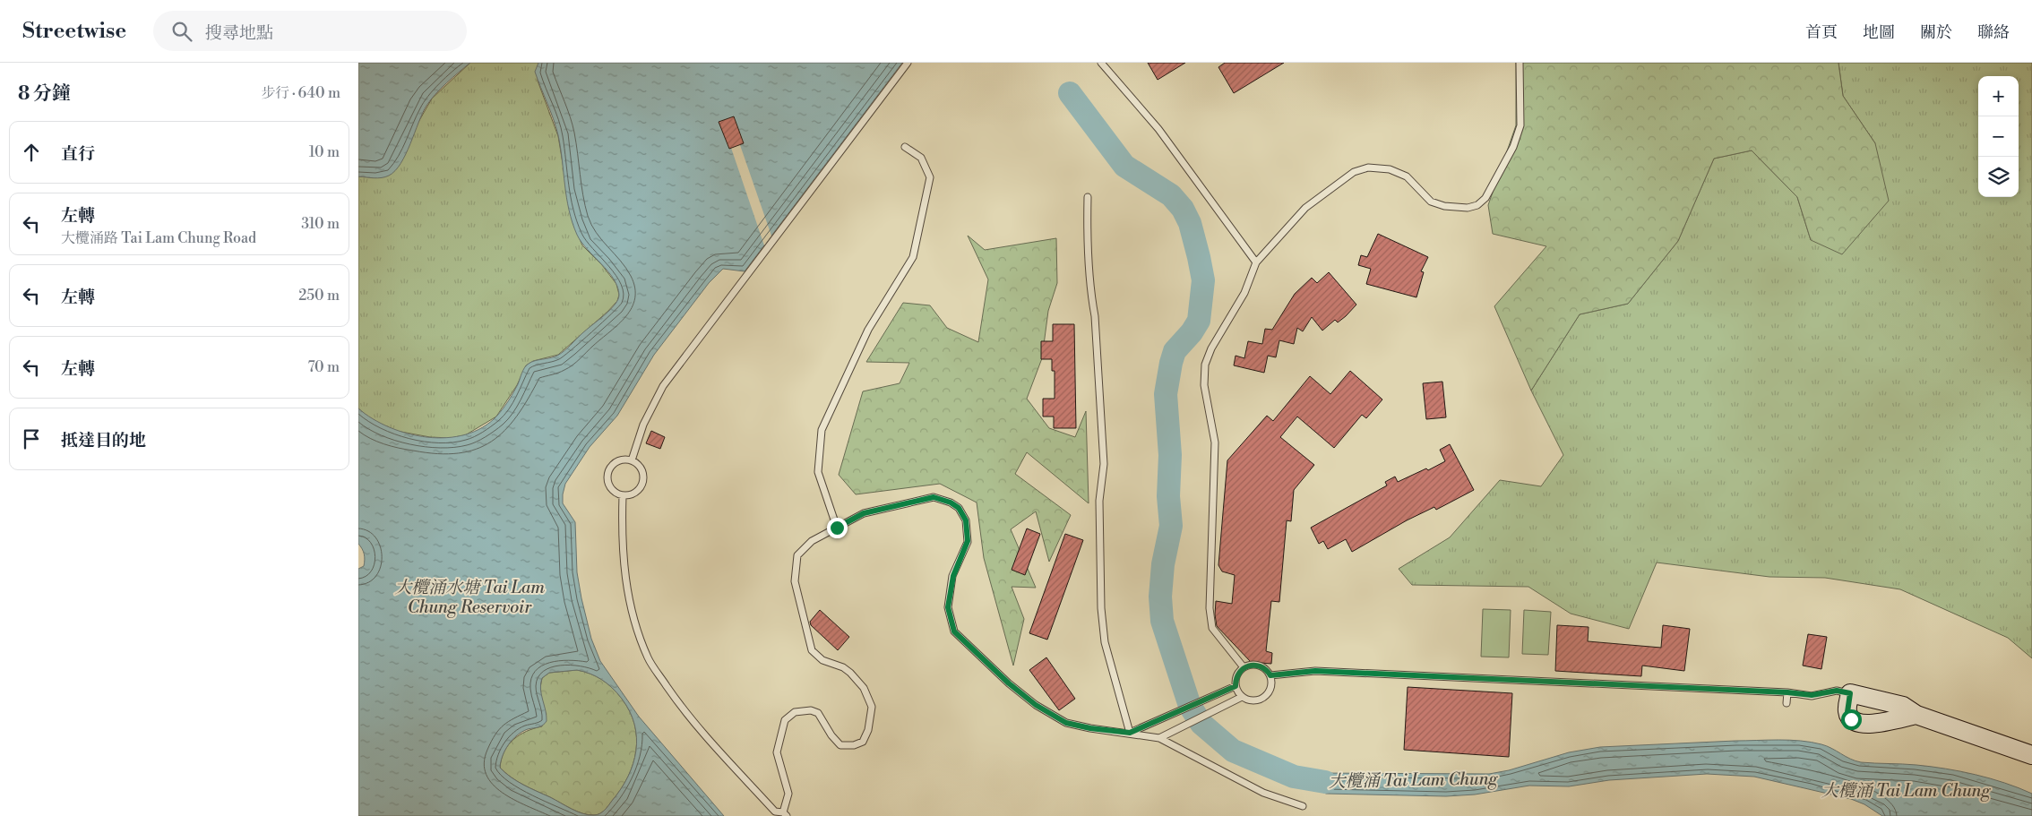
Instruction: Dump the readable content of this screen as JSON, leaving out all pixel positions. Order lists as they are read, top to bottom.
{
  "water": ["大欖涌水塘 Tai Lam Chung Reservoir", "大欖涌 Tai Lam Chung"],
  "page": {
    "header": "Streetwise",
    "search": "搜尋地點",
    "nav": [
      "首頁",
      "地圖",
      "關於",
      "聯絡"
    ],
    "heading": ["8 分鐘", "步行 · 640 m"],
    "map_buttons": ["+", "−"],
    "list": [
      ["直行", "10 m"],
      ["左轉", "大欖涌路 Tai Lam Chung Road", "310 m"],
      ["左轉", "250 m"],
      ["左轉", "70 m"],
      "抵達目的地"
    ]
  }
}
